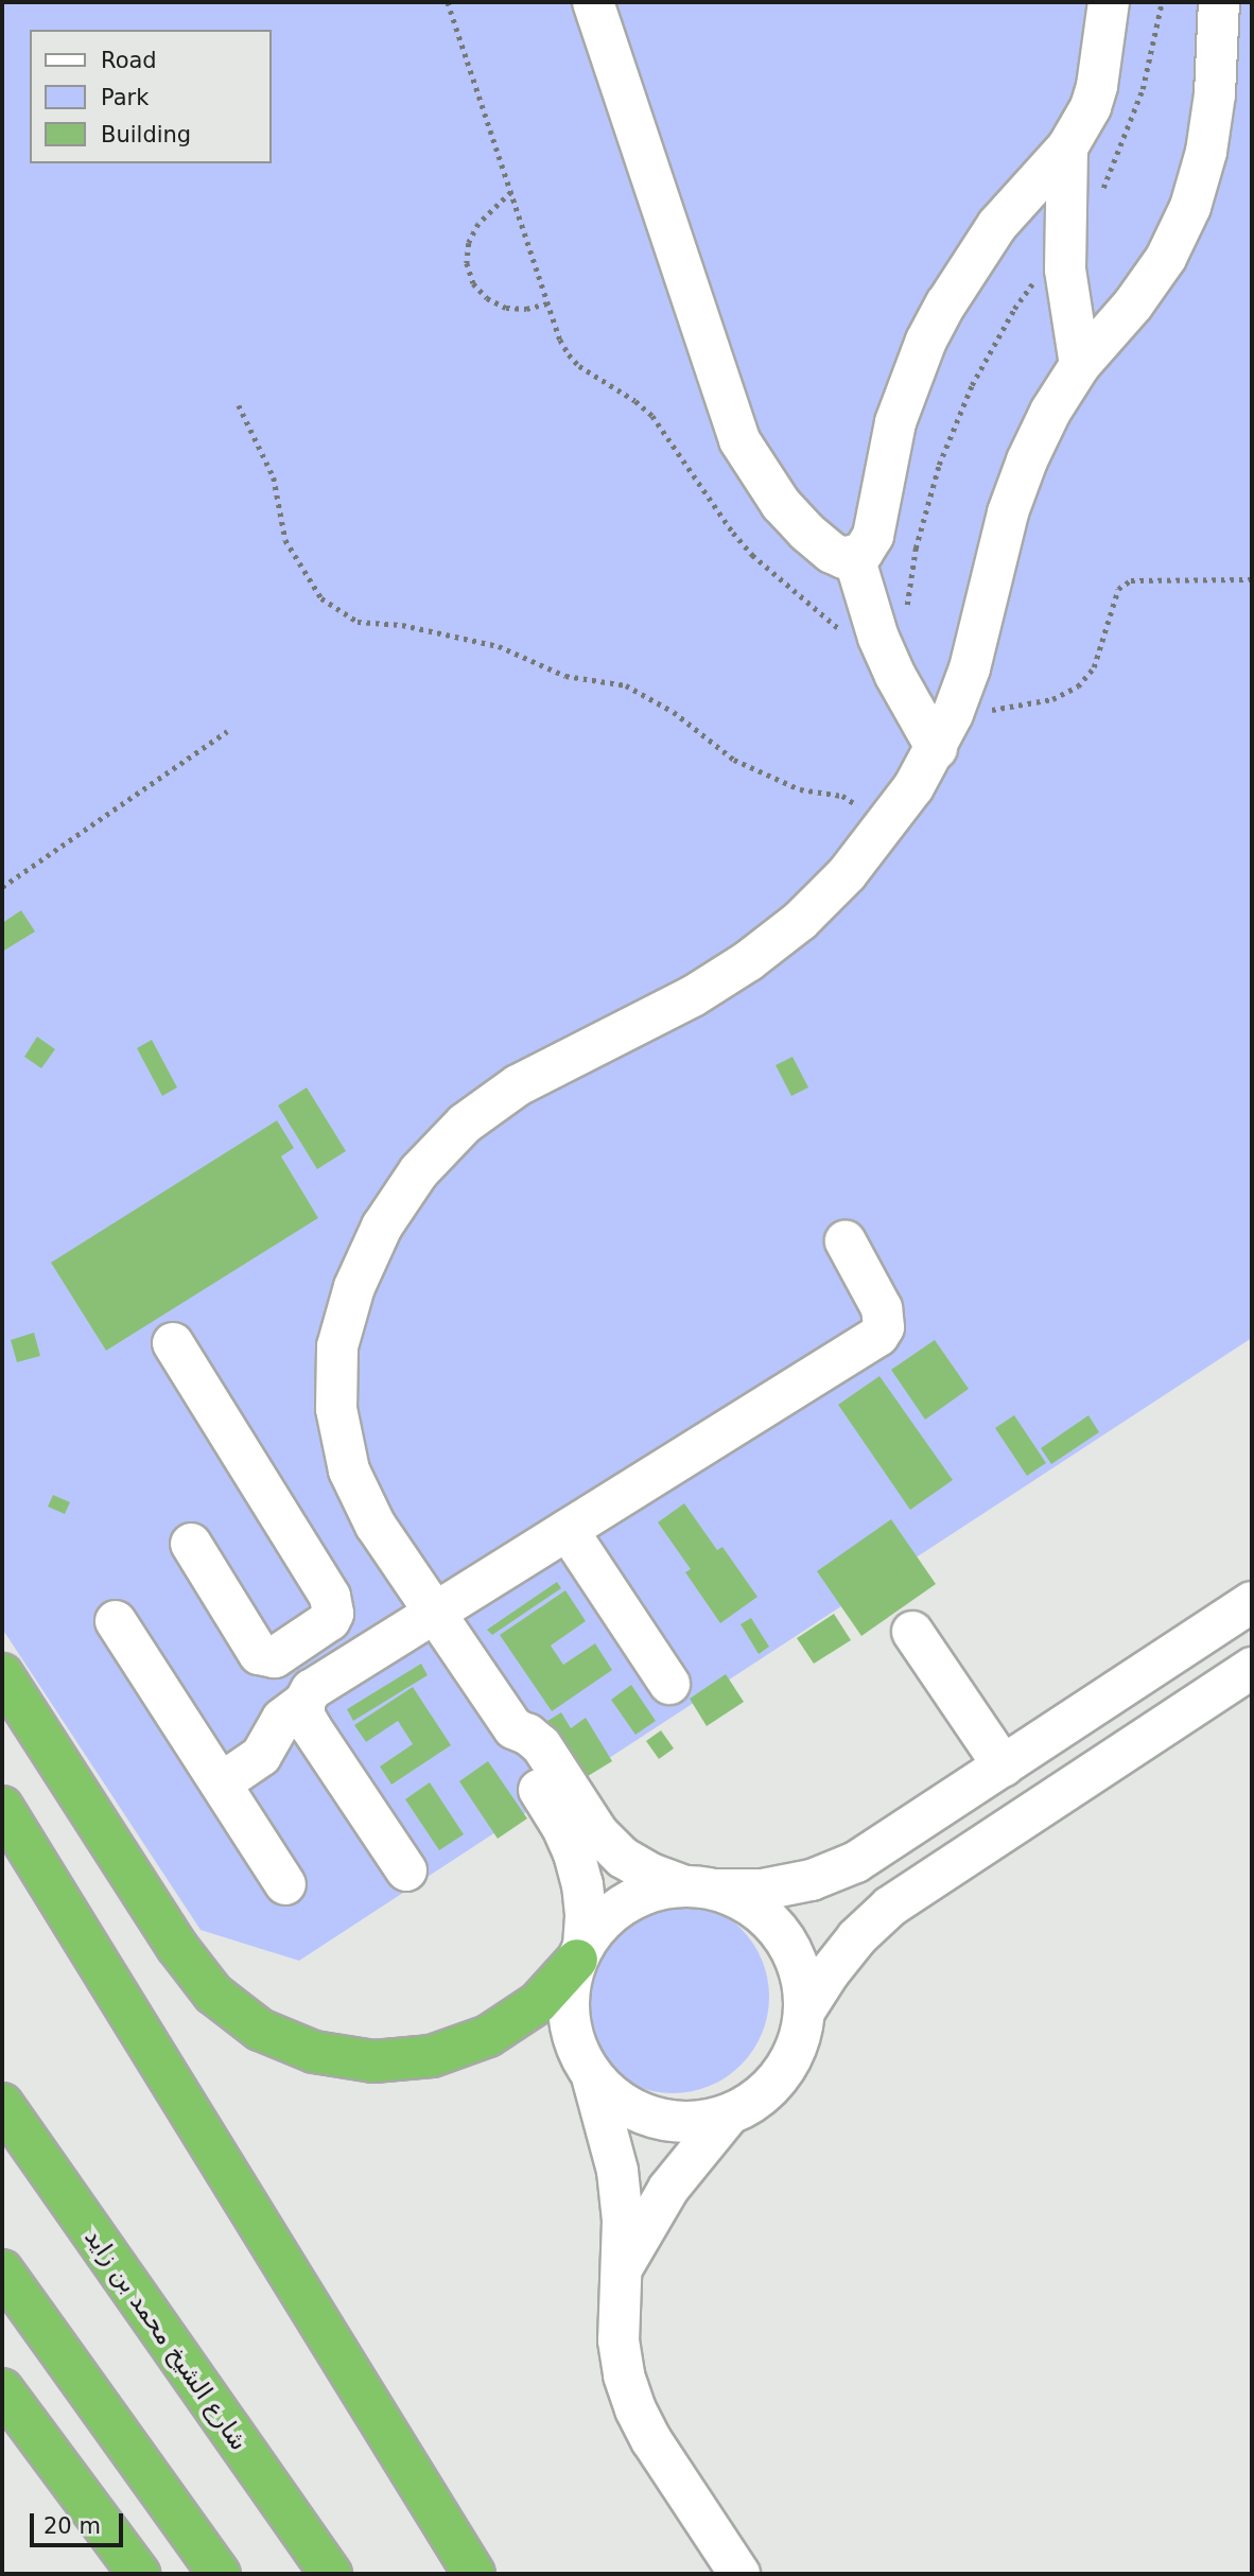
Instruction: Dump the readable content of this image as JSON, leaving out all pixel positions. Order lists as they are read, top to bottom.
{
  "streets": {
    "highway": ["شارع الشيخ محمد بن زايد"]
  },
  "legend": ["Road", "Park", "Building"],
  "scale_bar": "20 m"
}
